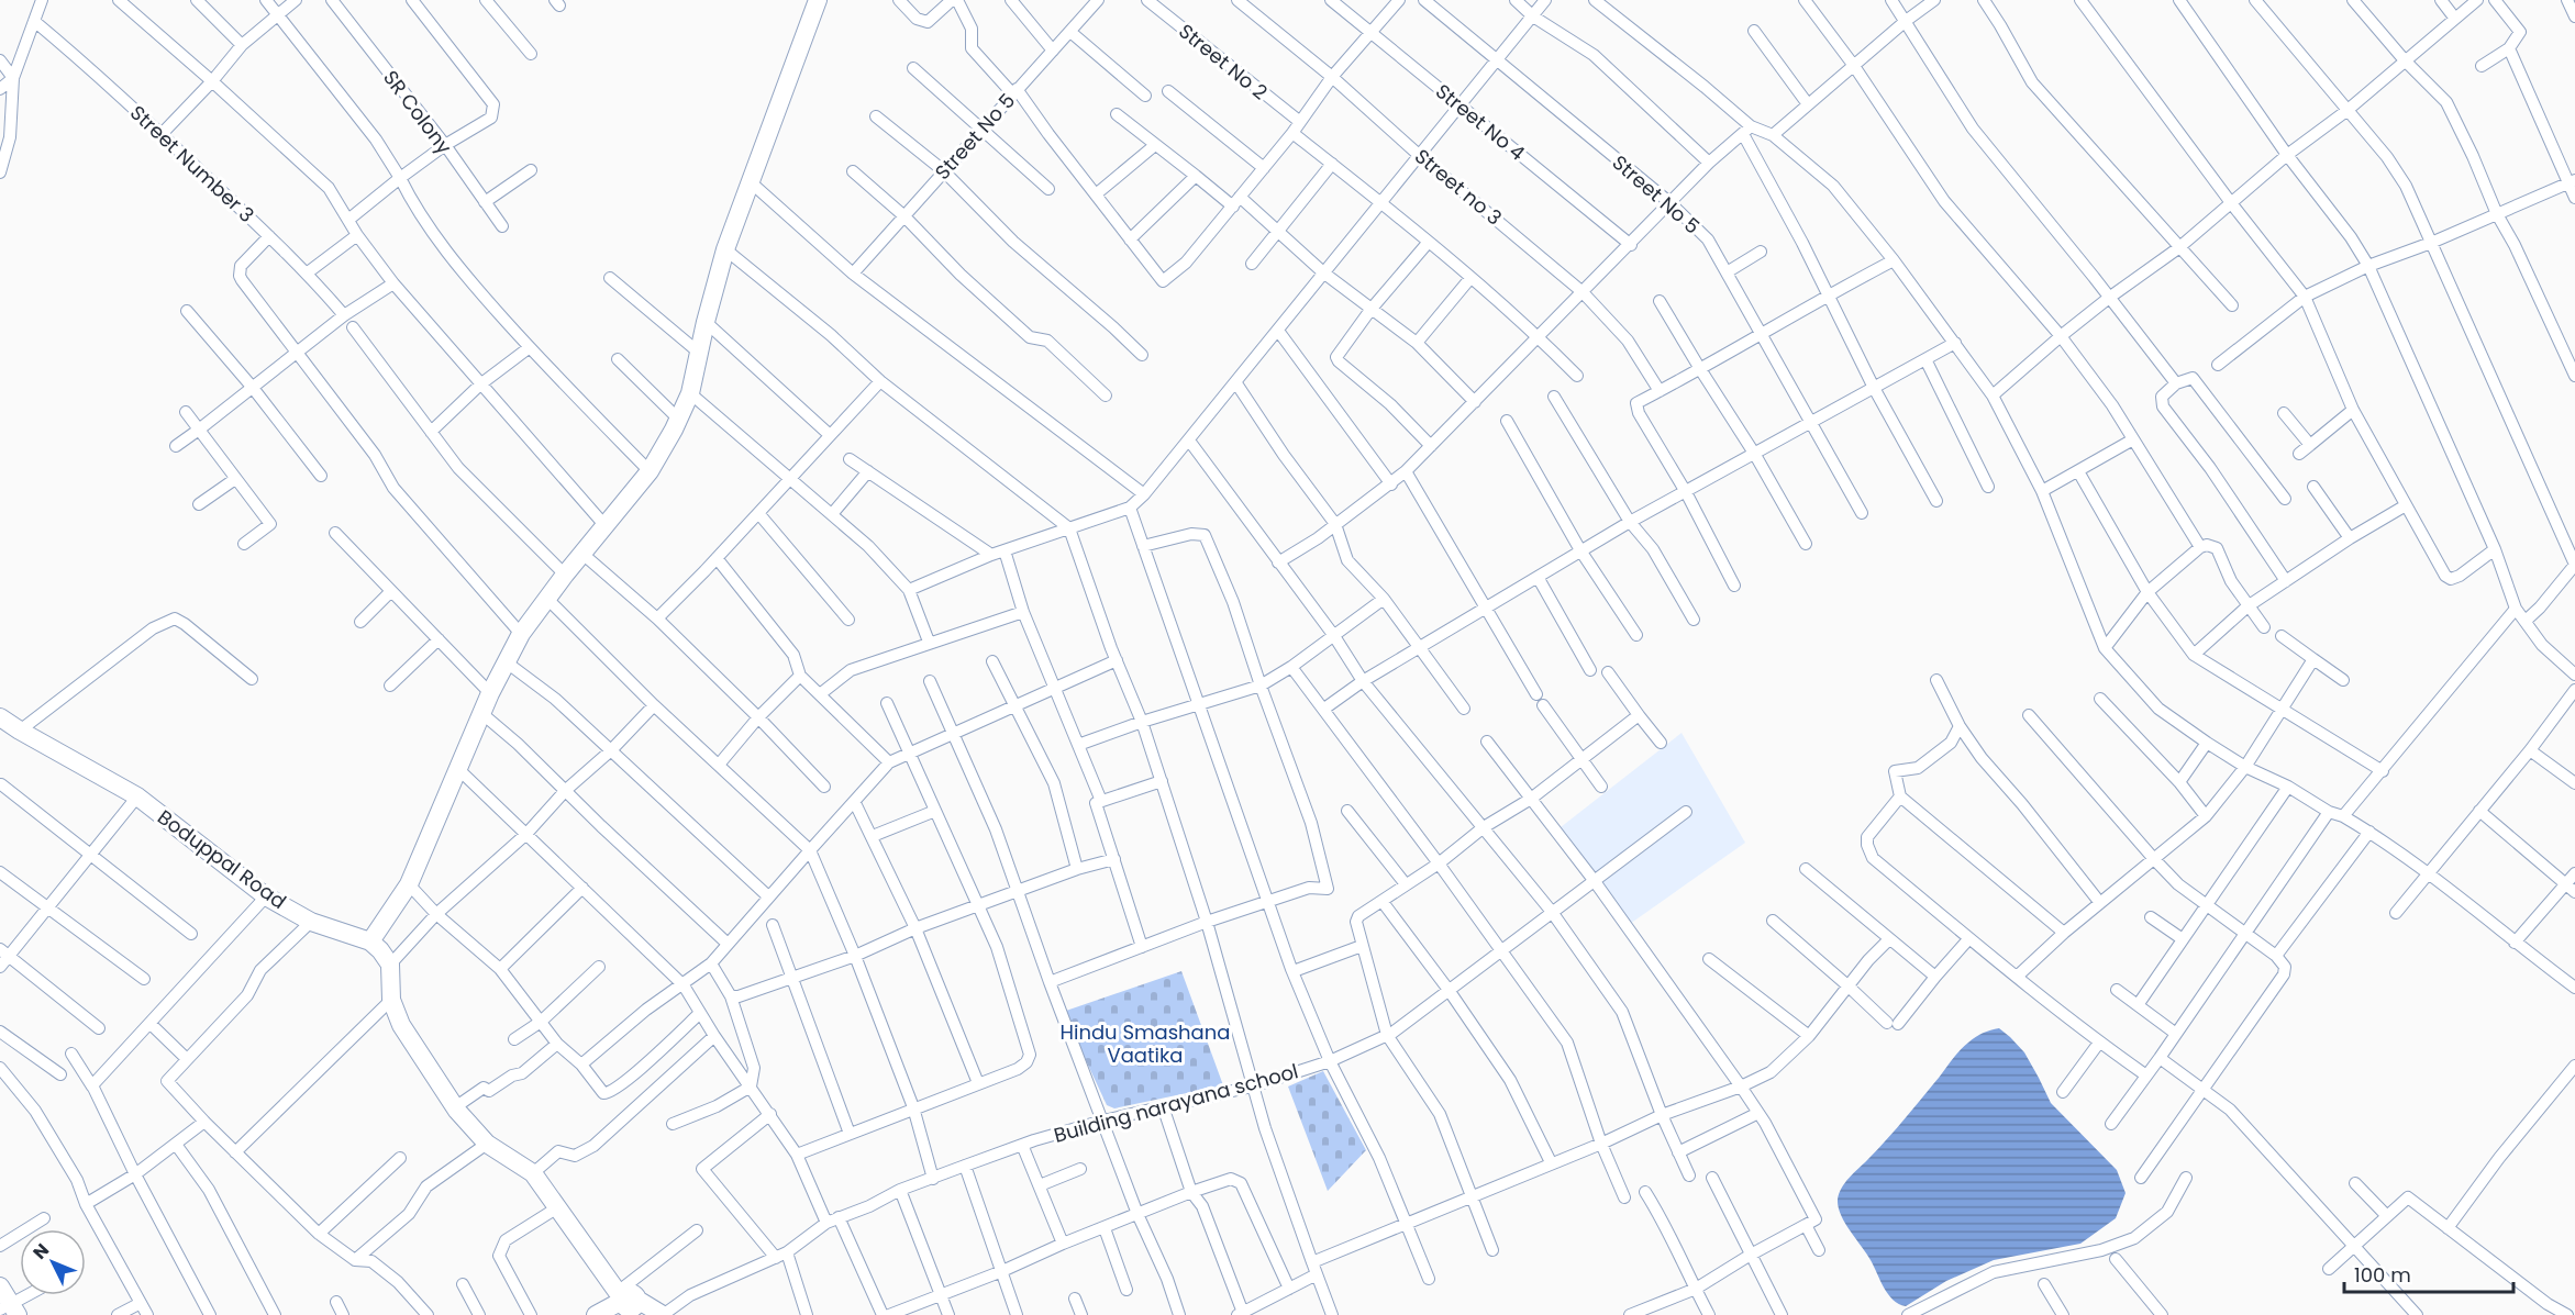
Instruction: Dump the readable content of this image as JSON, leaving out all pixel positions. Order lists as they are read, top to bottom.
{
  "streets": {
    "street": [
      "Street No 2",
      "SR Colony",
      "Street No 4",
      "Street No 5",
      "Street Number 3",
      "Street no 3",
      "Boduppal Road",
      "Building narayana school"
    ]
  },
  "parks": ["Hindu Smashana Vaatika"],
  "scale_bar": "100 m",
  "north": "top left"
}
